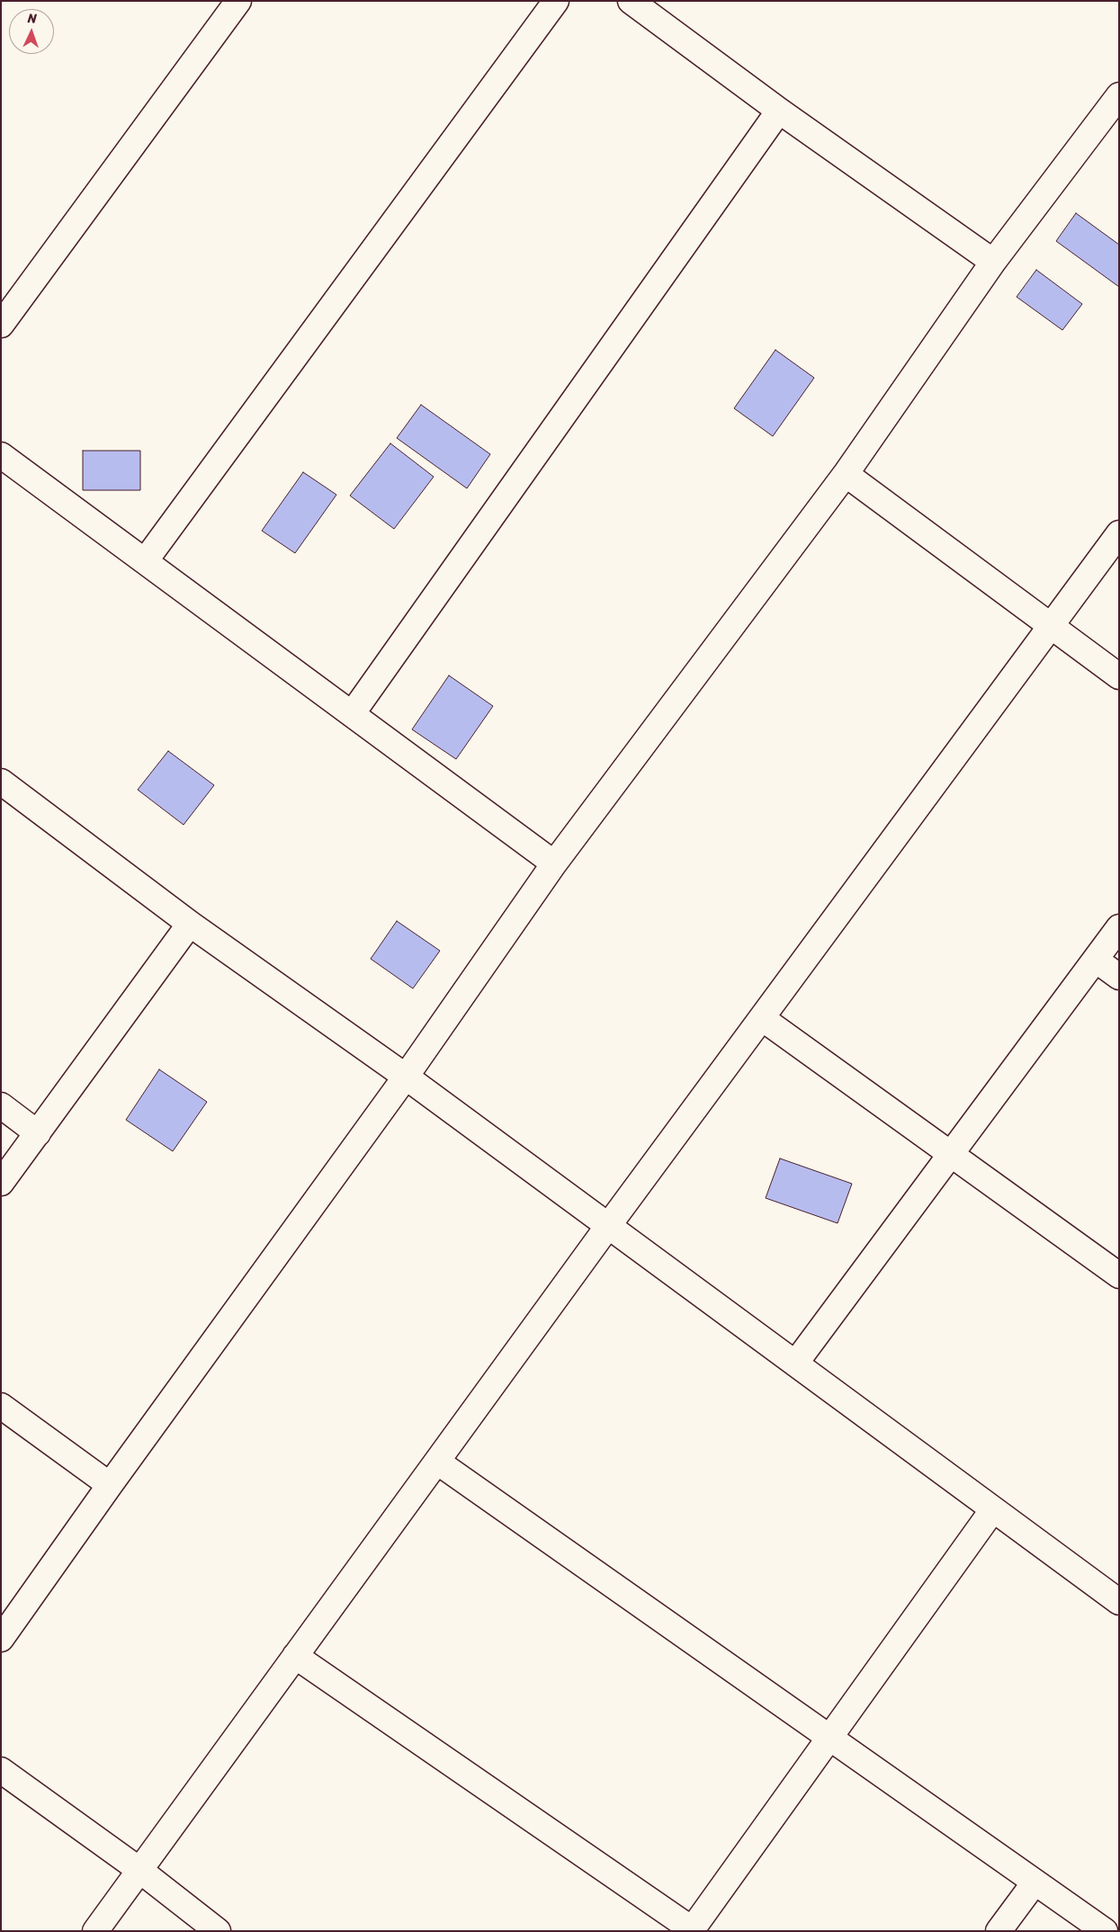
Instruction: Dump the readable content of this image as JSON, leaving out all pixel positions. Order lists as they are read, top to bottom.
{
  "north": "top"
}
